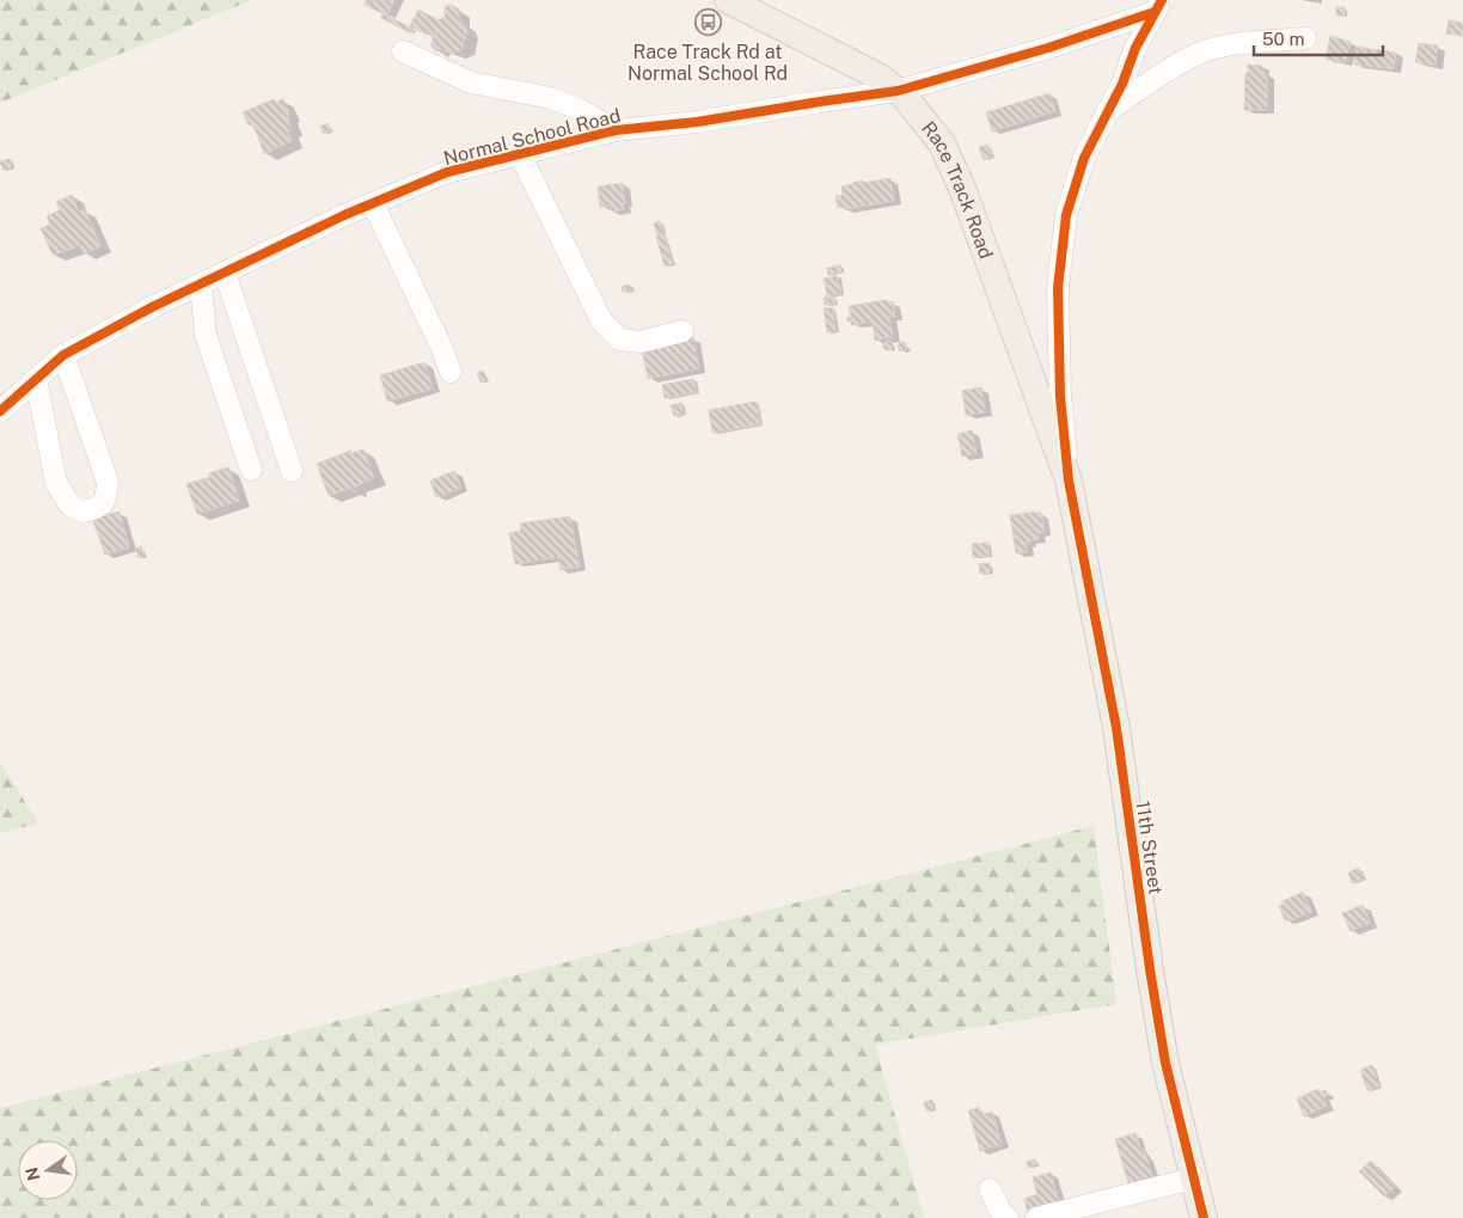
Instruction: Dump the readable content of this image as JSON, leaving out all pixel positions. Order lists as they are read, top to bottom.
{
  "streets": {
    "main road": ["Race Track Road", "11th Street"],
    "street": ["Normal School Road"]
  },
  "crossings": [
    ["Normal School Road", "Race Track Road"],
    ["Race Track Road", "11th Street"]
  ],
  "places": {
    "bus stop": ["Race Track Rd at Normal School Rd"]
  },
  "scale_bar": "50 m",
  "north": "left"
}
